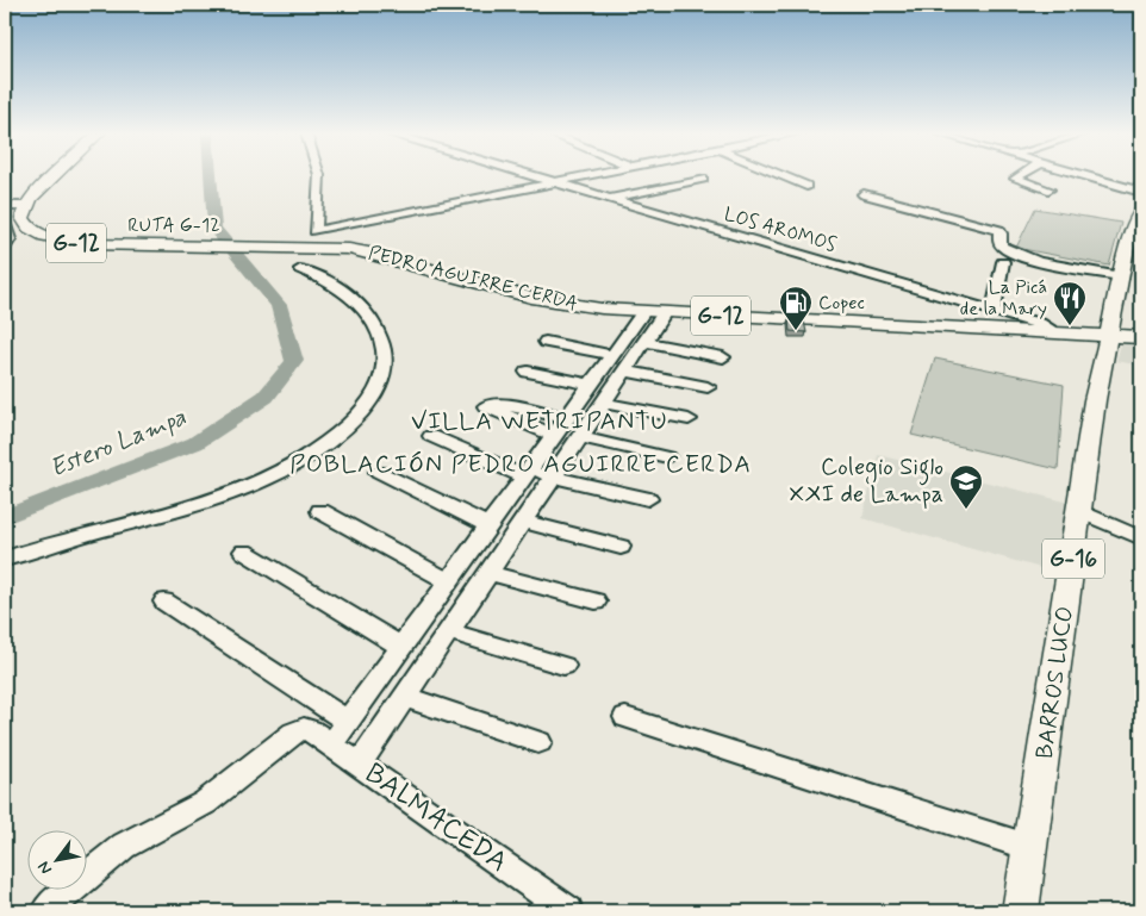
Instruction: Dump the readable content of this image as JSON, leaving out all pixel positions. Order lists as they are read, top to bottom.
{
  "streets": {
    "main road": [
      "RUTA G-12",
      "G-12",
      "PEDRO AGUIRRE CERDA",
      "G-16",
      "BARROS LUCO"
    ],
    "street": ["LOS AROMOS", "BALMACEDA"]
  },
  "crossings": [
    ["RUTA G-12", "PEDRO AGUIRRE CERDA"],
    ["LOS AROMOS", "PEDRO AGUIRRE CERDA"]
  ],
  "districts": ["VILLA WETRIPANTU", "POBLACIÓN PEDRO AGUIRRE CERDA"],
  "water": ["Estero Lampa"],
  "places": {
    "restaurant": ["La Picá de la Mary"],
    "fuel station": ["Copec"],
    "school or university": ["Colegio Siglo XXI de Lampa"]
  },
  "north": "bottom left"
}
